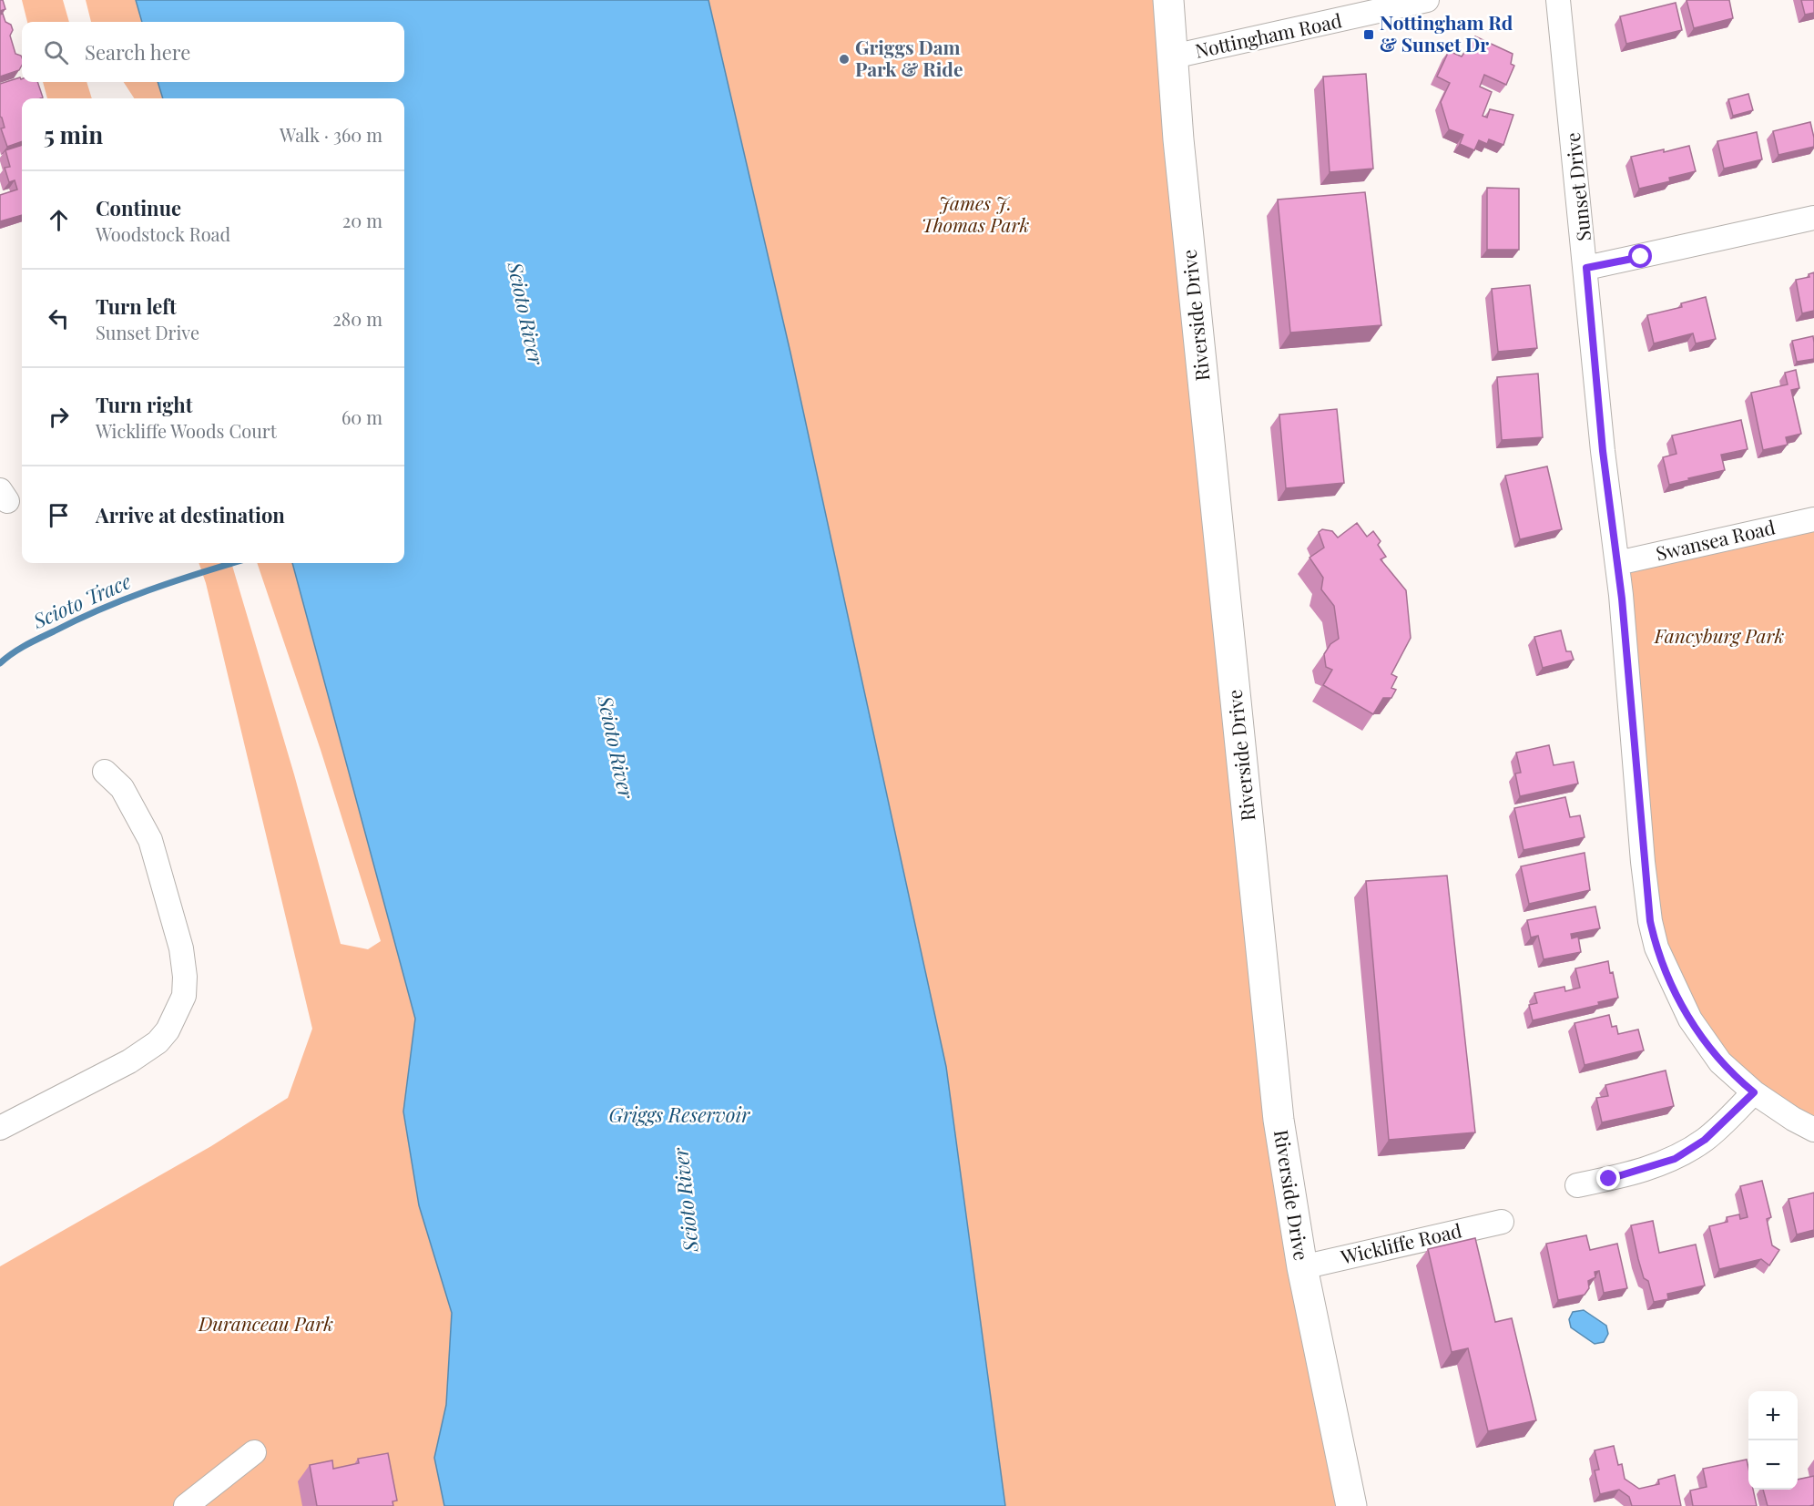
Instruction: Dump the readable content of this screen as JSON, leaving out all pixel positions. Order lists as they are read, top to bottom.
{
  "streets": {
    "main road": ["Riverside Drive"],
    "street": [
      "Nottingham Road",
      "Sunset Drive",
      "Swansea Road",
      "Wickliffe Road"
    ]
  },
  "crossings": [
    ["Nottingham Road", "Riverside Drive"],
    ["Sunset Drive", "Swansea Road"],
    ["Riverside Drive", "Wickliffe Road"]
  ],
  "water": ["Scioto River", "Scioto Trace", "Griggs Reservoir"],
  "parks": ["James J. Thomas Park", "Fancyburg Park", "Duranceau Park"],
  "places": {
    "transit": ["Nottingham Rd & Sunset Dr"],
    "other": ["Griggs Dam Park & Ride"]
  },
  "page": {
    "search": "Search here",
    "heading": ["5 min", "Walk · 360 m"],
    "list": [
      ["Continue", "Woodstock Road", "20 m"],
      ["Turn left", "Sunset Drive", "280 m"],
      ["Turn right", "Wickliffe Woods Court", "60 m"],
      "Arrive at destination"
    ],
    "map_buttons": ["+", "−"]
  }
}
